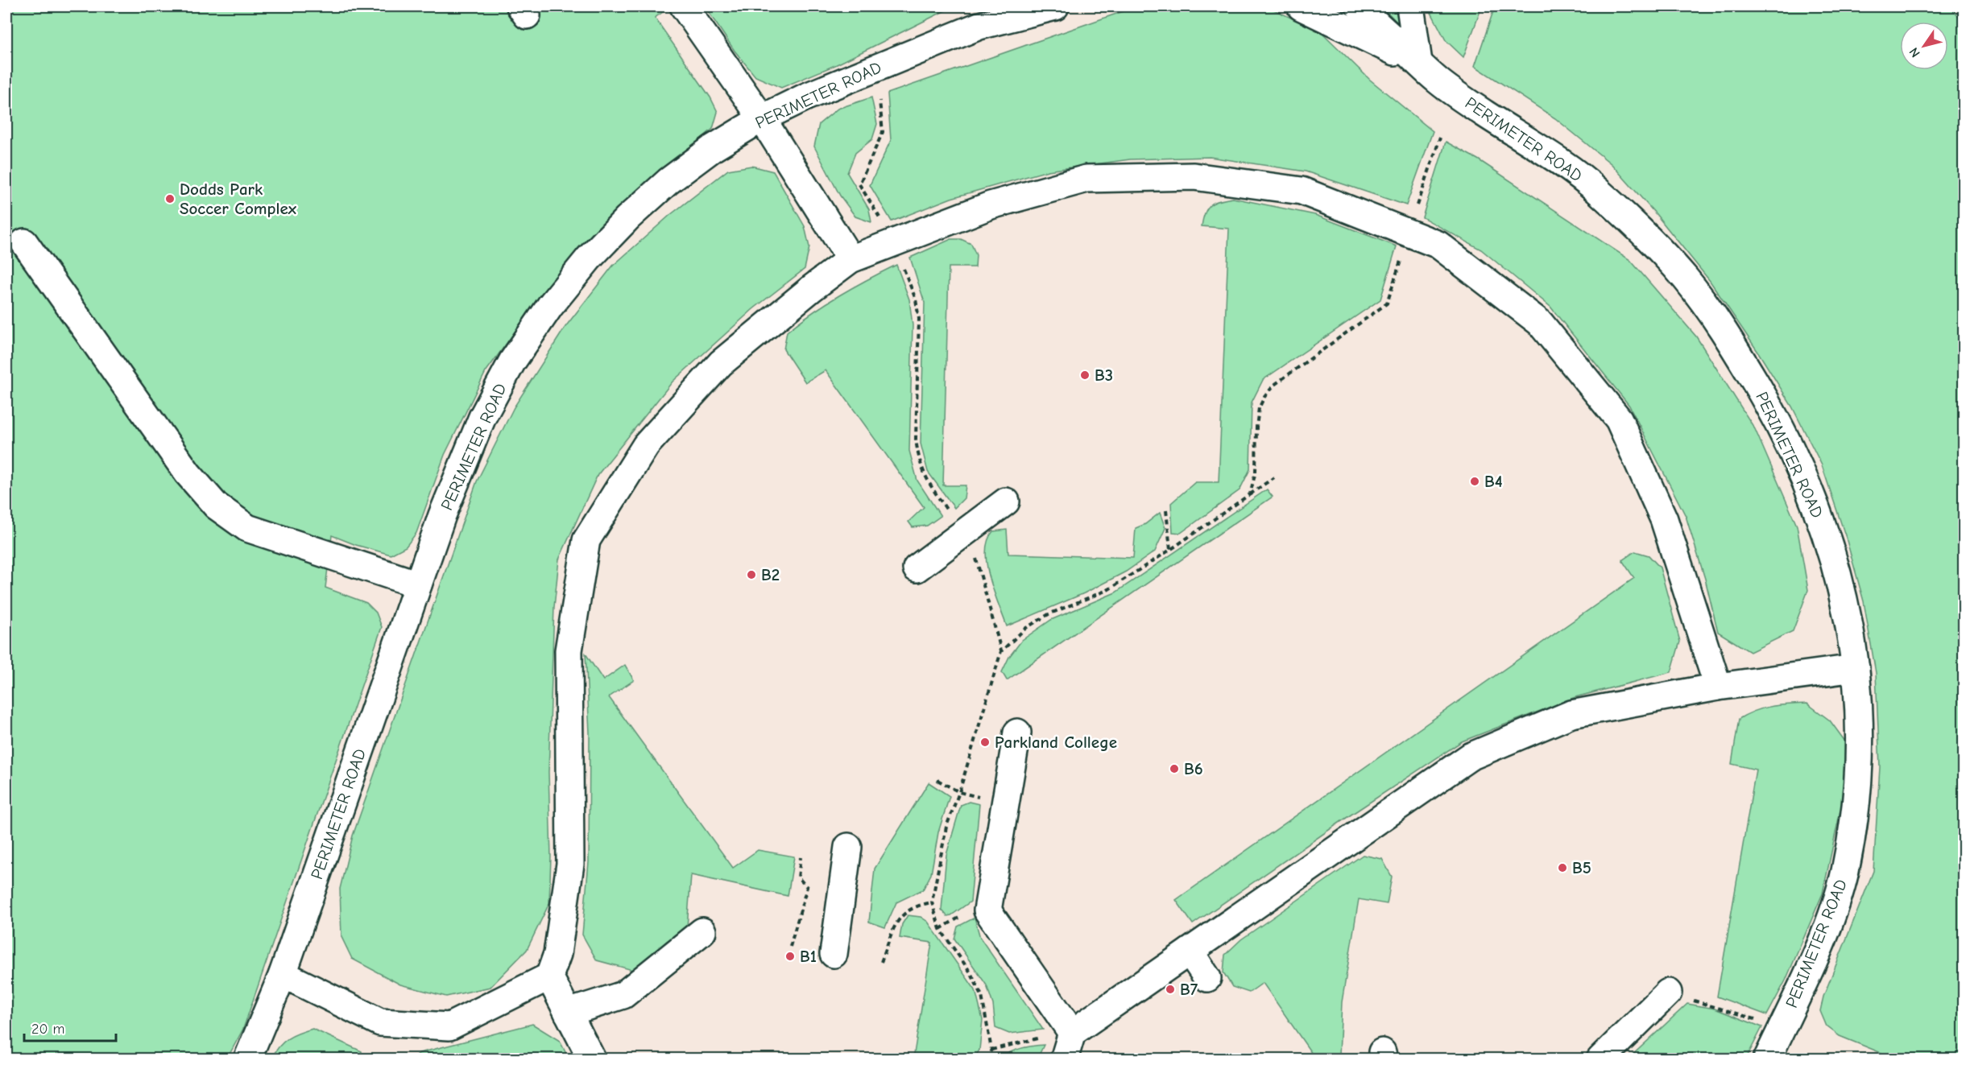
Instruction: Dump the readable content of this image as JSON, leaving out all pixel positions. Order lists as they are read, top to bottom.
{
  "streets": {
    "street": ["PERIMETER ROAD"]
  },
  "places": [
    "Dodds Park Soccer Complex",
    "B3",
    "B4",
    "B2",
    "Parkland College",
    "B6",
    "B5",
    "B1",
    "B7"
  ],
  "scale_bar": "20 m",
  "north": "bottom left"
}
